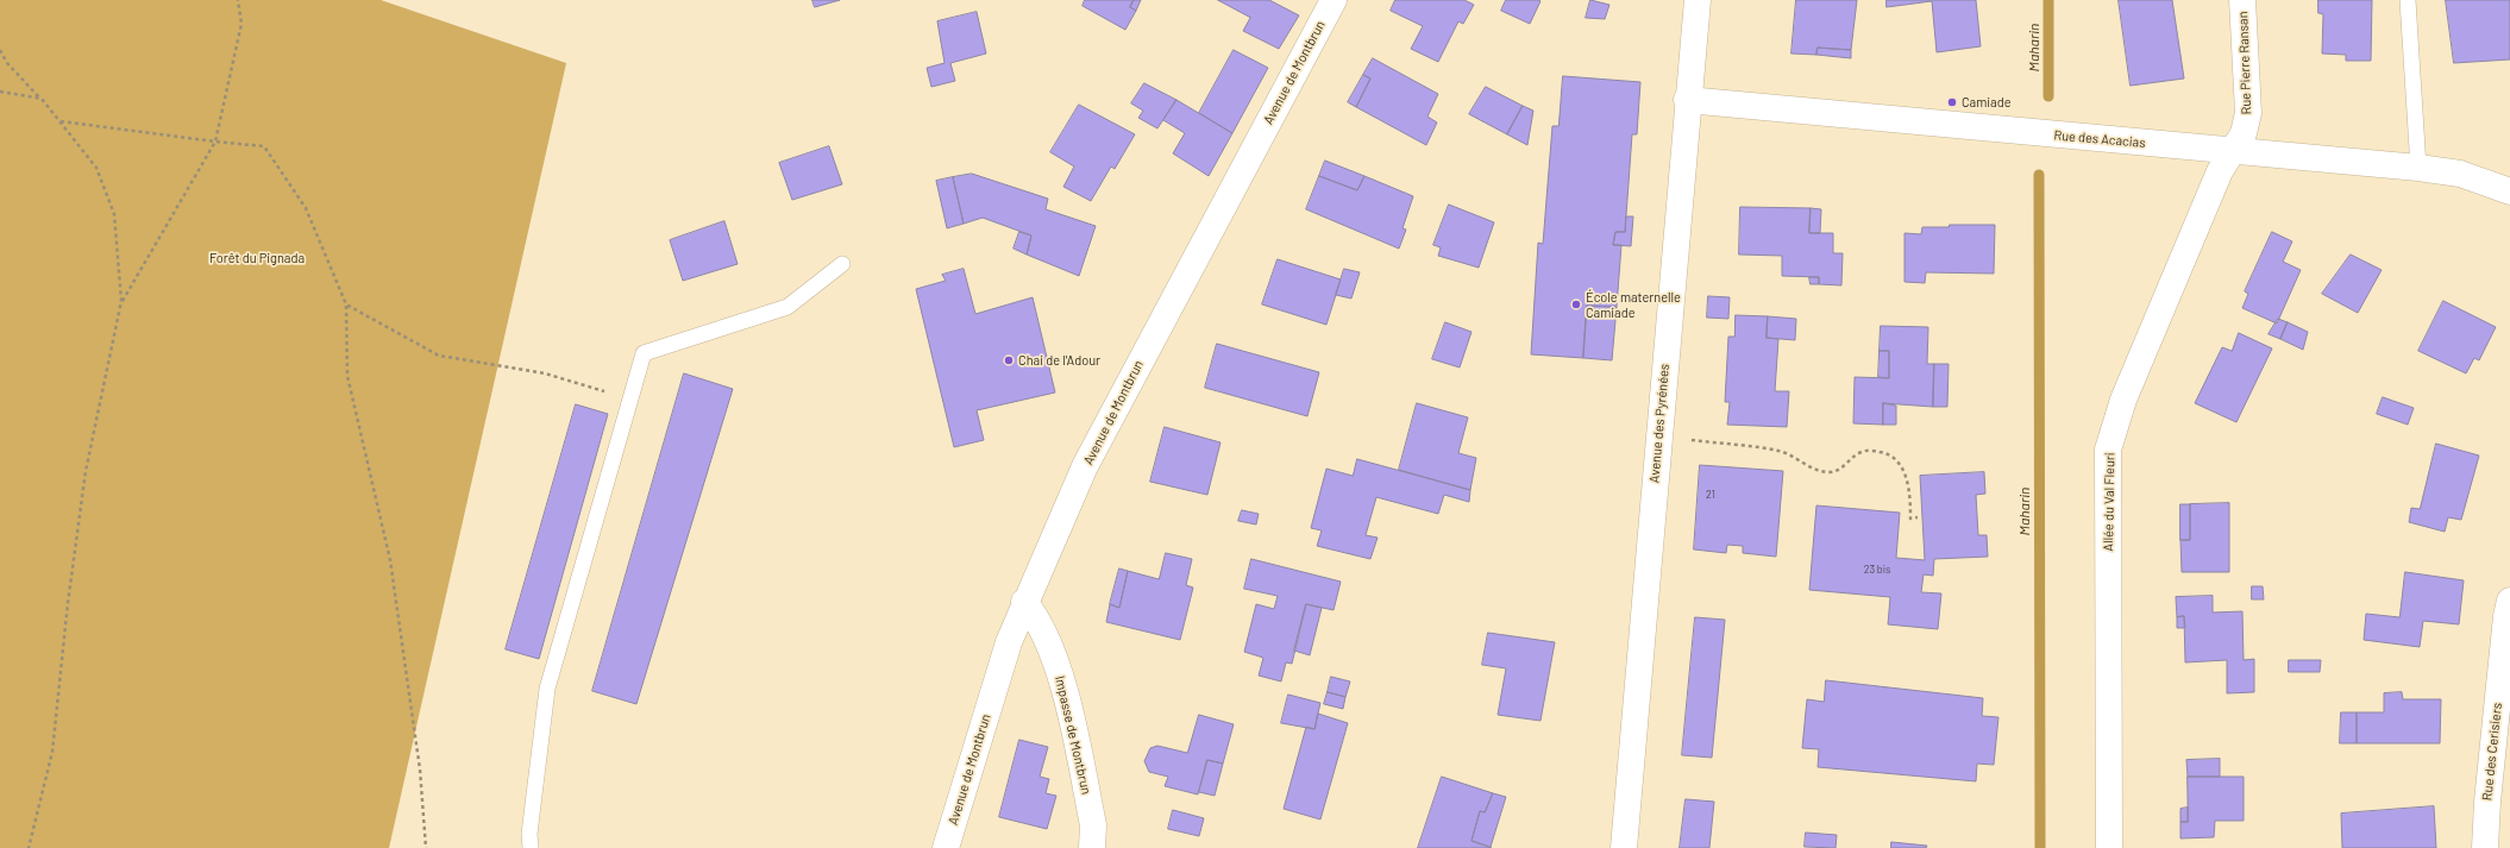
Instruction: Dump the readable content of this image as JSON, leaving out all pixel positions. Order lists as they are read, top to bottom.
{
  "streets": {
    "street": [
      "Rue Pierre Ransan",
      "Avenue de Montbrun",
      "Rue des Acacias",
      "Avenue des Pyrénées",
      "Allée du Val Fleuri",
      "Impasse de Montbrun",
      "Rue des Cerisiers"
    ]
  },
  "crossings": [
    ["Rue Pierre Ransan", "Rue des Acacias"],
    ["Rue Pierre Ransan", "Allée du Val Fleuri"],
    ["Avenue de Montbrun", "Impasse de Montbrun"],
    ["Rue des Acacias", "Avenue des Pyrénées"],
    ["Rue des Acacias", "Allée du Val Fleuri"]
  ],
  "water": ["Maharin"],
  "parks": ["Forêt du Pignada"],
  "places": ["Camiade", "École maternelle Camiade", "Chai de l'Adour"],
  "house_numbers": ["21", "23 bis"]
}
